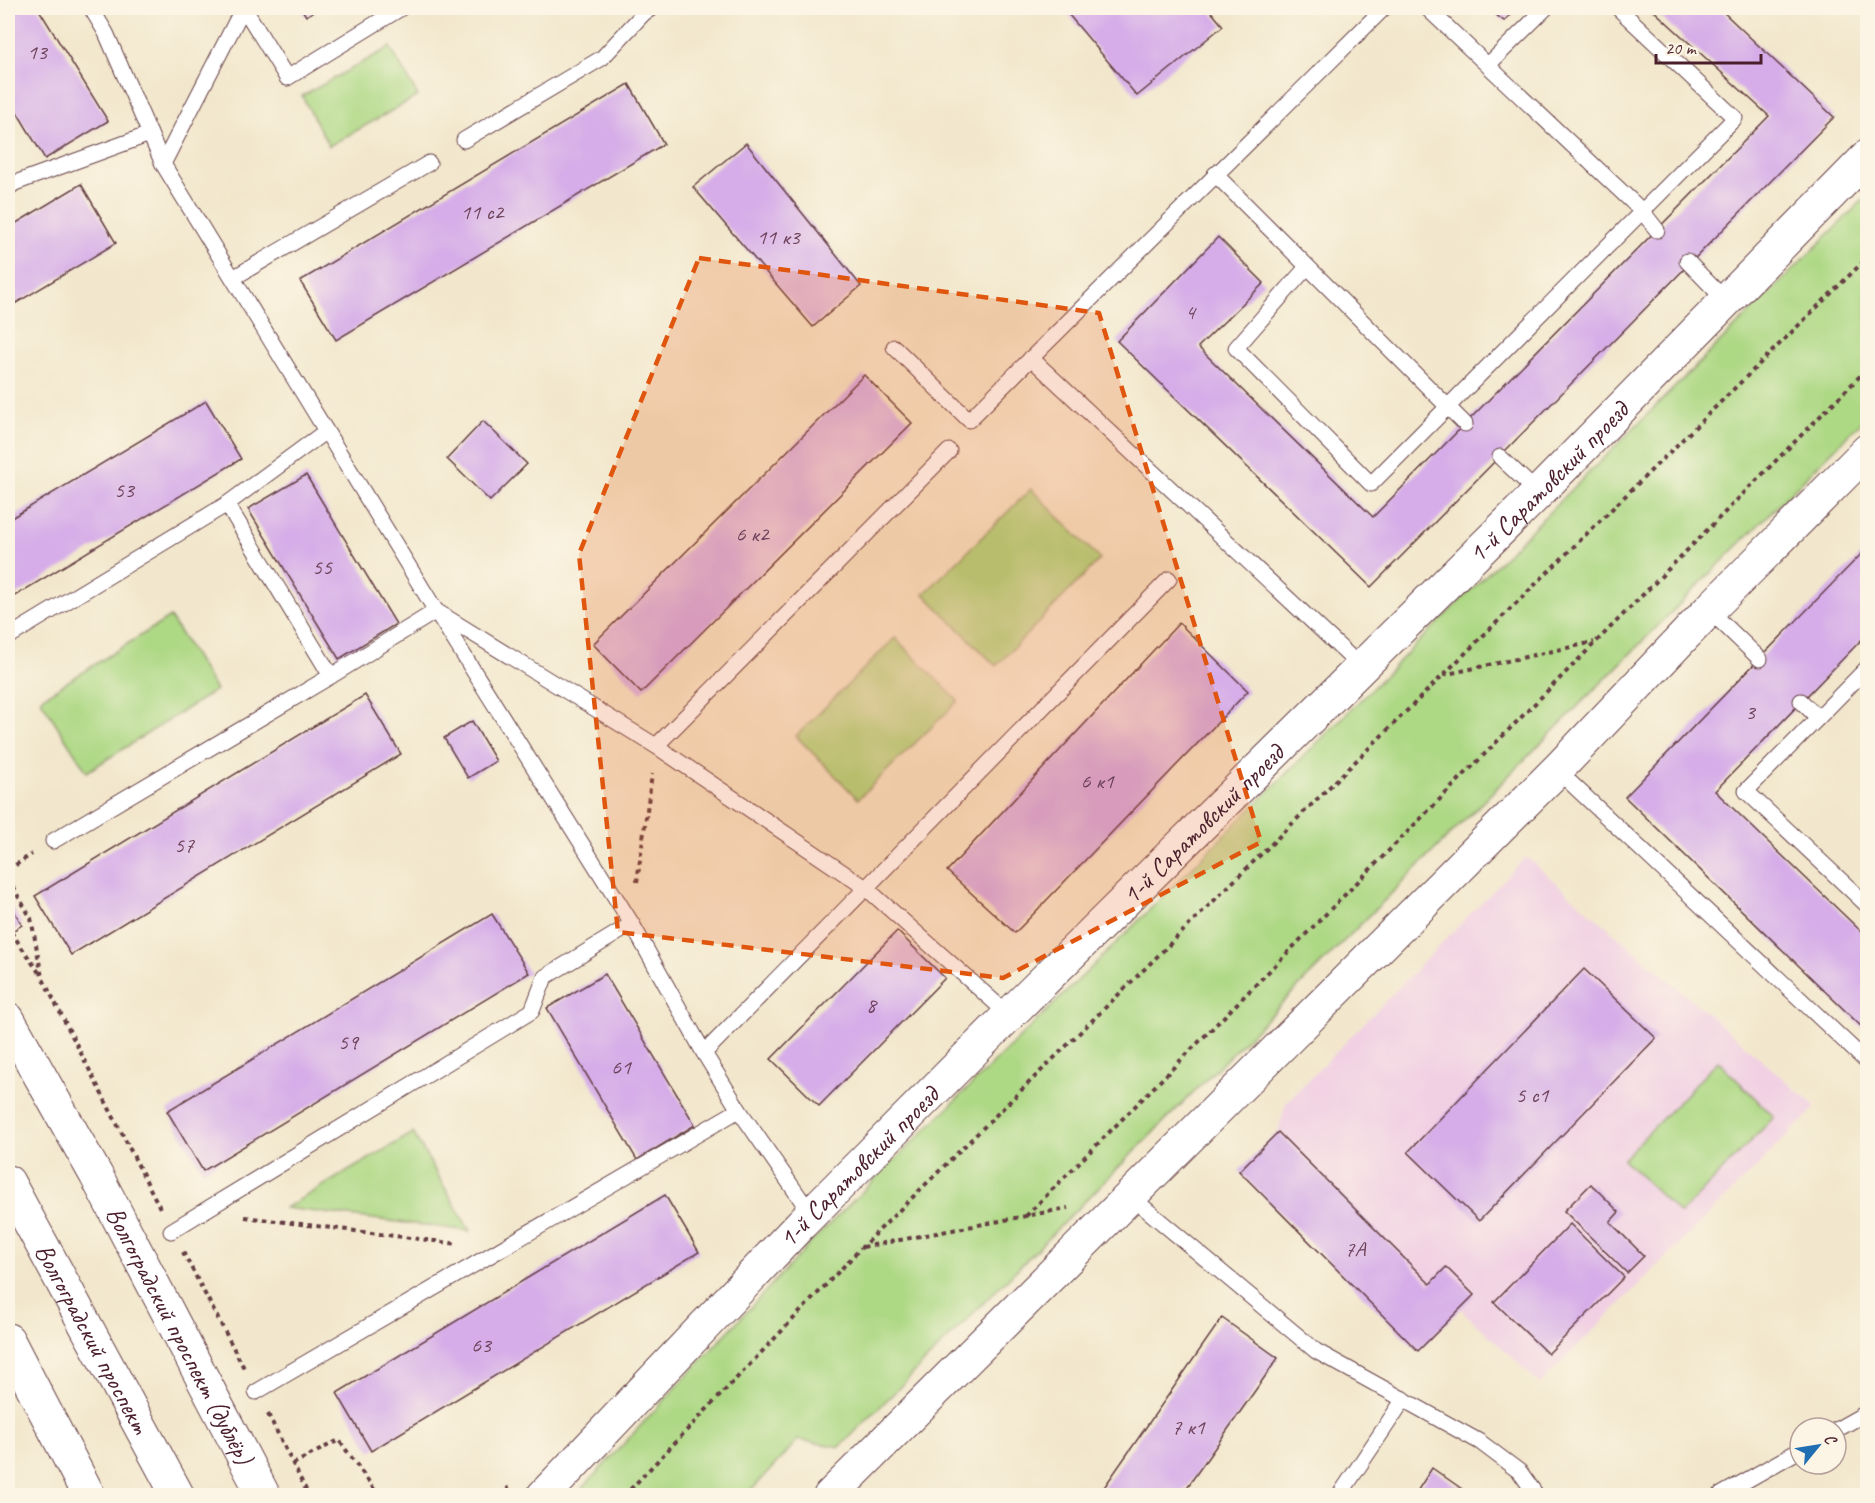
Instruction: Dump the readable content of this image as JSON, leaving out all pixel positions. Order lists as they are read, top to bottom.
{
  "streets": {
    "street": ["1-й Саратовский проезд", "Волгоградский проспект (дублёр)", "Волгоградский проспект"]
  },
  "house_numbers": [
    "13",
    "11 с2",
    "11 к3",
    "4",
    "53",
    "6 к2",
    "55",
    "3",
    "6 к1",
    "57",
    "8",
    "59",
    "61",
    "5 с1",
    "7А",
    "63",
    "7 к1"
  ],
  "scale_bar": "20 m",
  "north": "top right"
}
